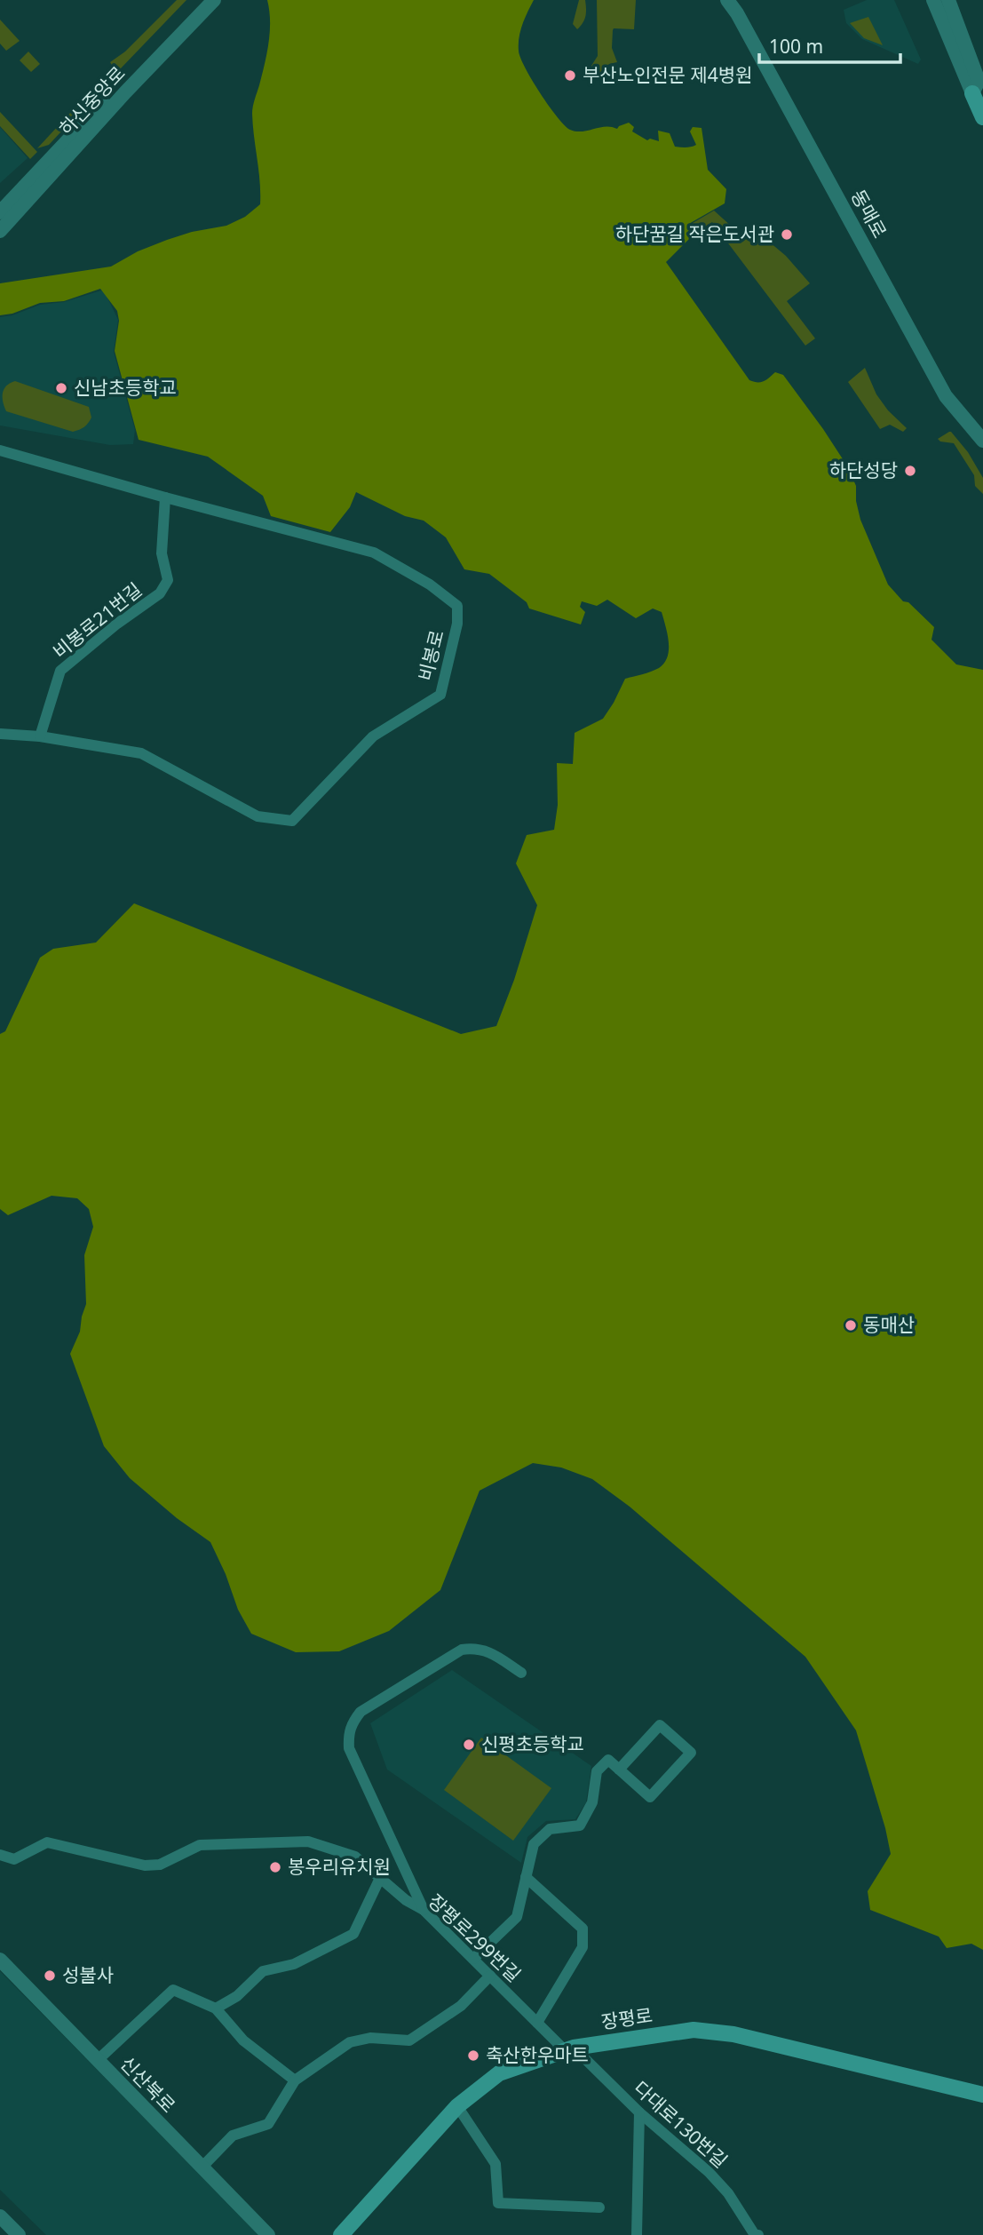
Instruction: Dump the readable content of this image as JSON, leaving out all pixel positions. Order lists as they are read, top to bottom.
{
  "streets": {
    "main road": ["장평로"],
    "street": [
      "하신중앙로",
      "동매로",
      "비봉로21번길",
      "비봉로",
      "장평로299번길",
      "신산북로",
      "다대로130번길"
    ]
  },
  "crossings": [
    ["비봉로21번길", "비봉로"],
    ["장평로299번길", "장평로"],
    ["장평로299번길", "다대로130번길"],
    ["장평로", "다대로130번길"]
  ],
  "places": [
    "부산노인전문 제4병원",
    "하단꿈길 작은도서관",
    "신남초등학교",
    "하단성당",
    "동매산",
    "신평초등학교",
    "봉우리유치원",
    "성불사",
    "축산한우마트"
  ],
  "scale_bar": "100 m"
}
